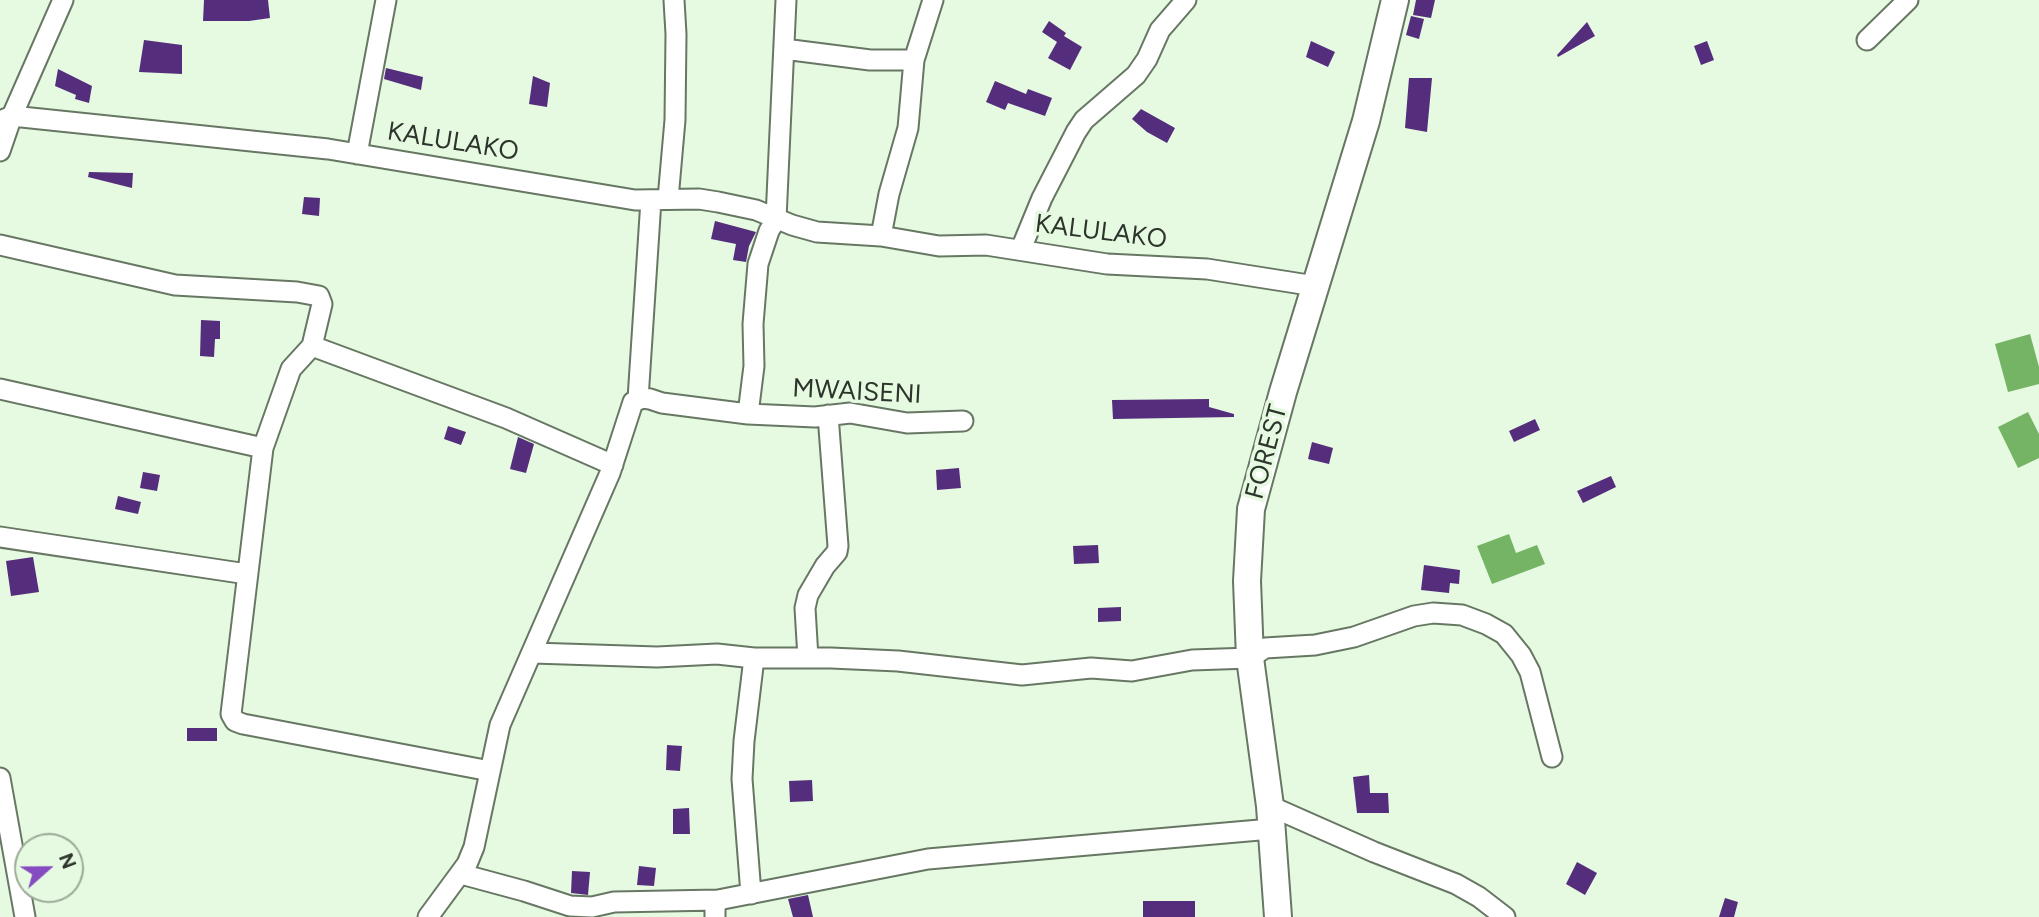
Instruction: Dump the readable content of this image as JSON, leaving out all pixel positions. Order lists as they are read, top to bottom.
{
  "streets": {
    "street": ["KALULAKO", "MWAISENI", "FOREST"]
  },
  "crossings": [
    ["KALULAKO", "FOREST"]
  ],
  "north": "right"
}
